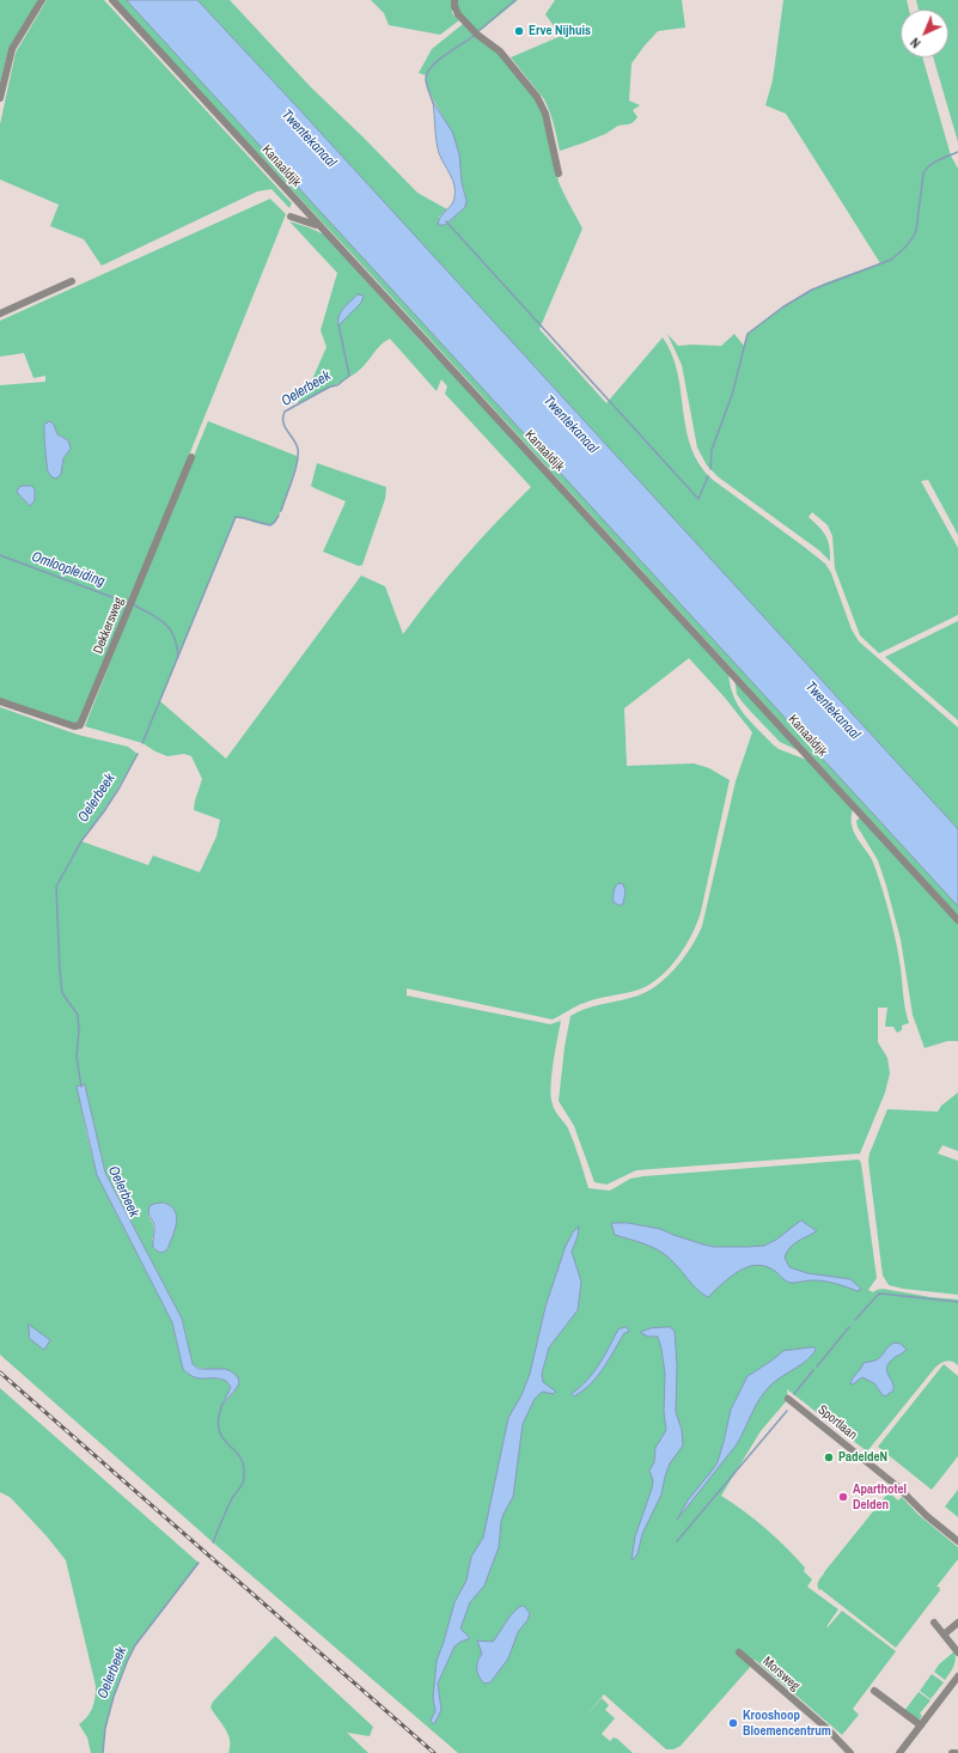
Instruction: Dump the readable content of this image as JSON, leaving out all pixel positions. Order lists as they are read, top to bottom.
{
  "streets": {
    "street": [
      "Kanaaldijk",
      "Dekkersweg",
      "Sportlaan",
      "Morsweg"
    ]
  },
  "water": ["Twentekanaal", "Oelerbeek", "Omloopleiding"],
  "places": [
    "Erve Nijhuis",
    "PadeldeN",
    "Aparthotel Delden",
    "Krooshoop Bloemencentrum"
  ],
  "north": "bottom left"
}
